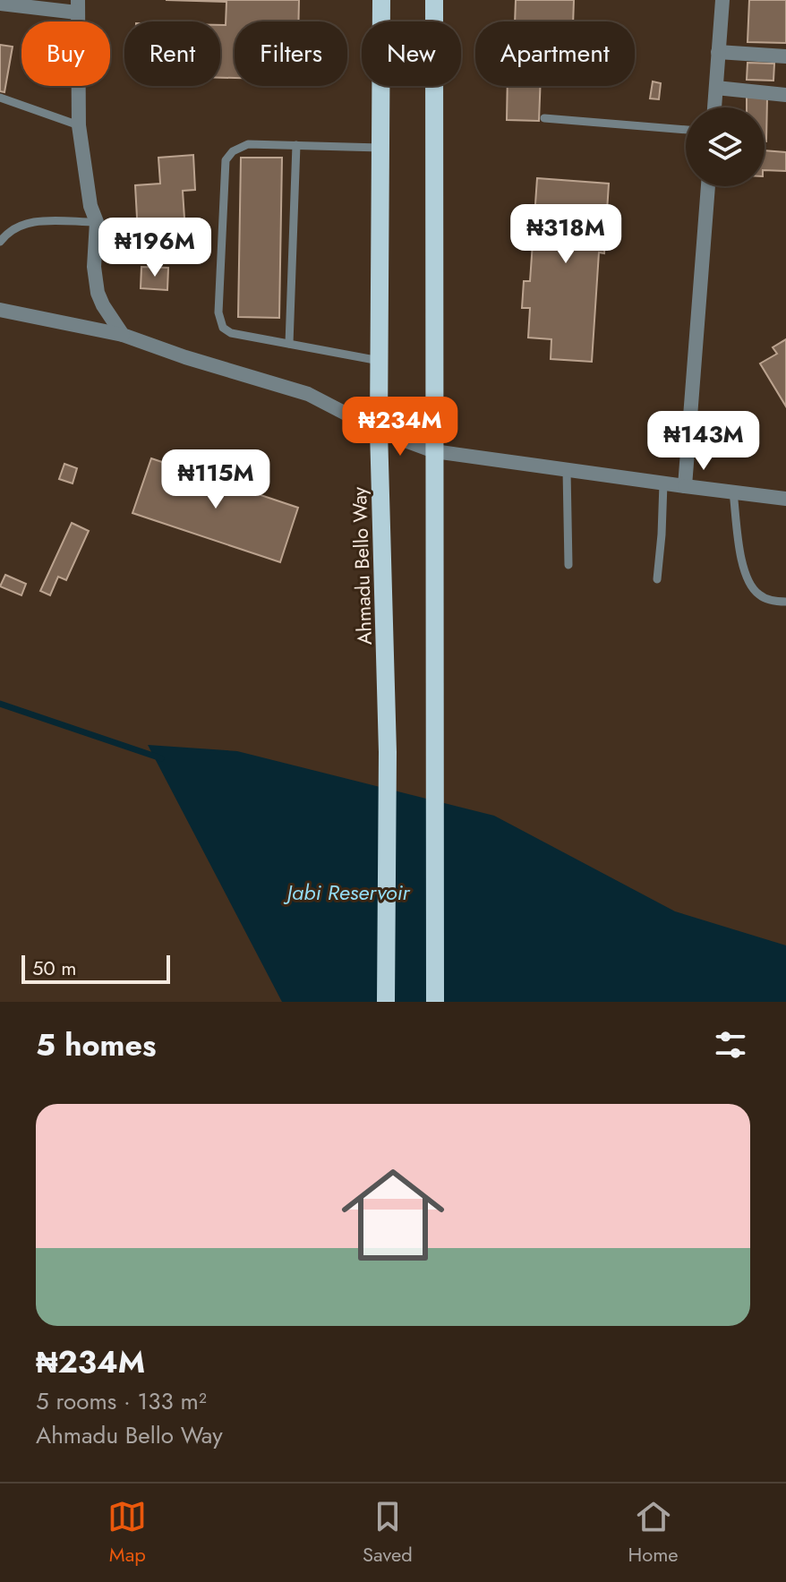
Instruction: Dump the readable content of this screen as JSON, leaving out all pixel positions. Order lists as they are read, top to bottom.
{
  "streets": {
    "main road": ["Ahmadu Bello Way"]
  },
  "water": ["Jabi Reservoir"],
  "scale_bar": "50 m",
  "page": {
    "chip": [
      "Buy",
      "Rent",
      "Filters",
      "New",
      "Apartment"
    ],
    "price": [
      "₦318M",
      "₦196M",
      "₦234M",
      "₦143M",
      "₦115M"
    ],
    "scale": "50 m",
    "heading": "5 homes",
    "list": [
      {
        "name": "₦234M",
        "note": "5 rooms · 133 m² · Ahmadu Bello Way"
      }
    ],
    "tabs": ["Map", "Saved", "Home"]
  }
}
